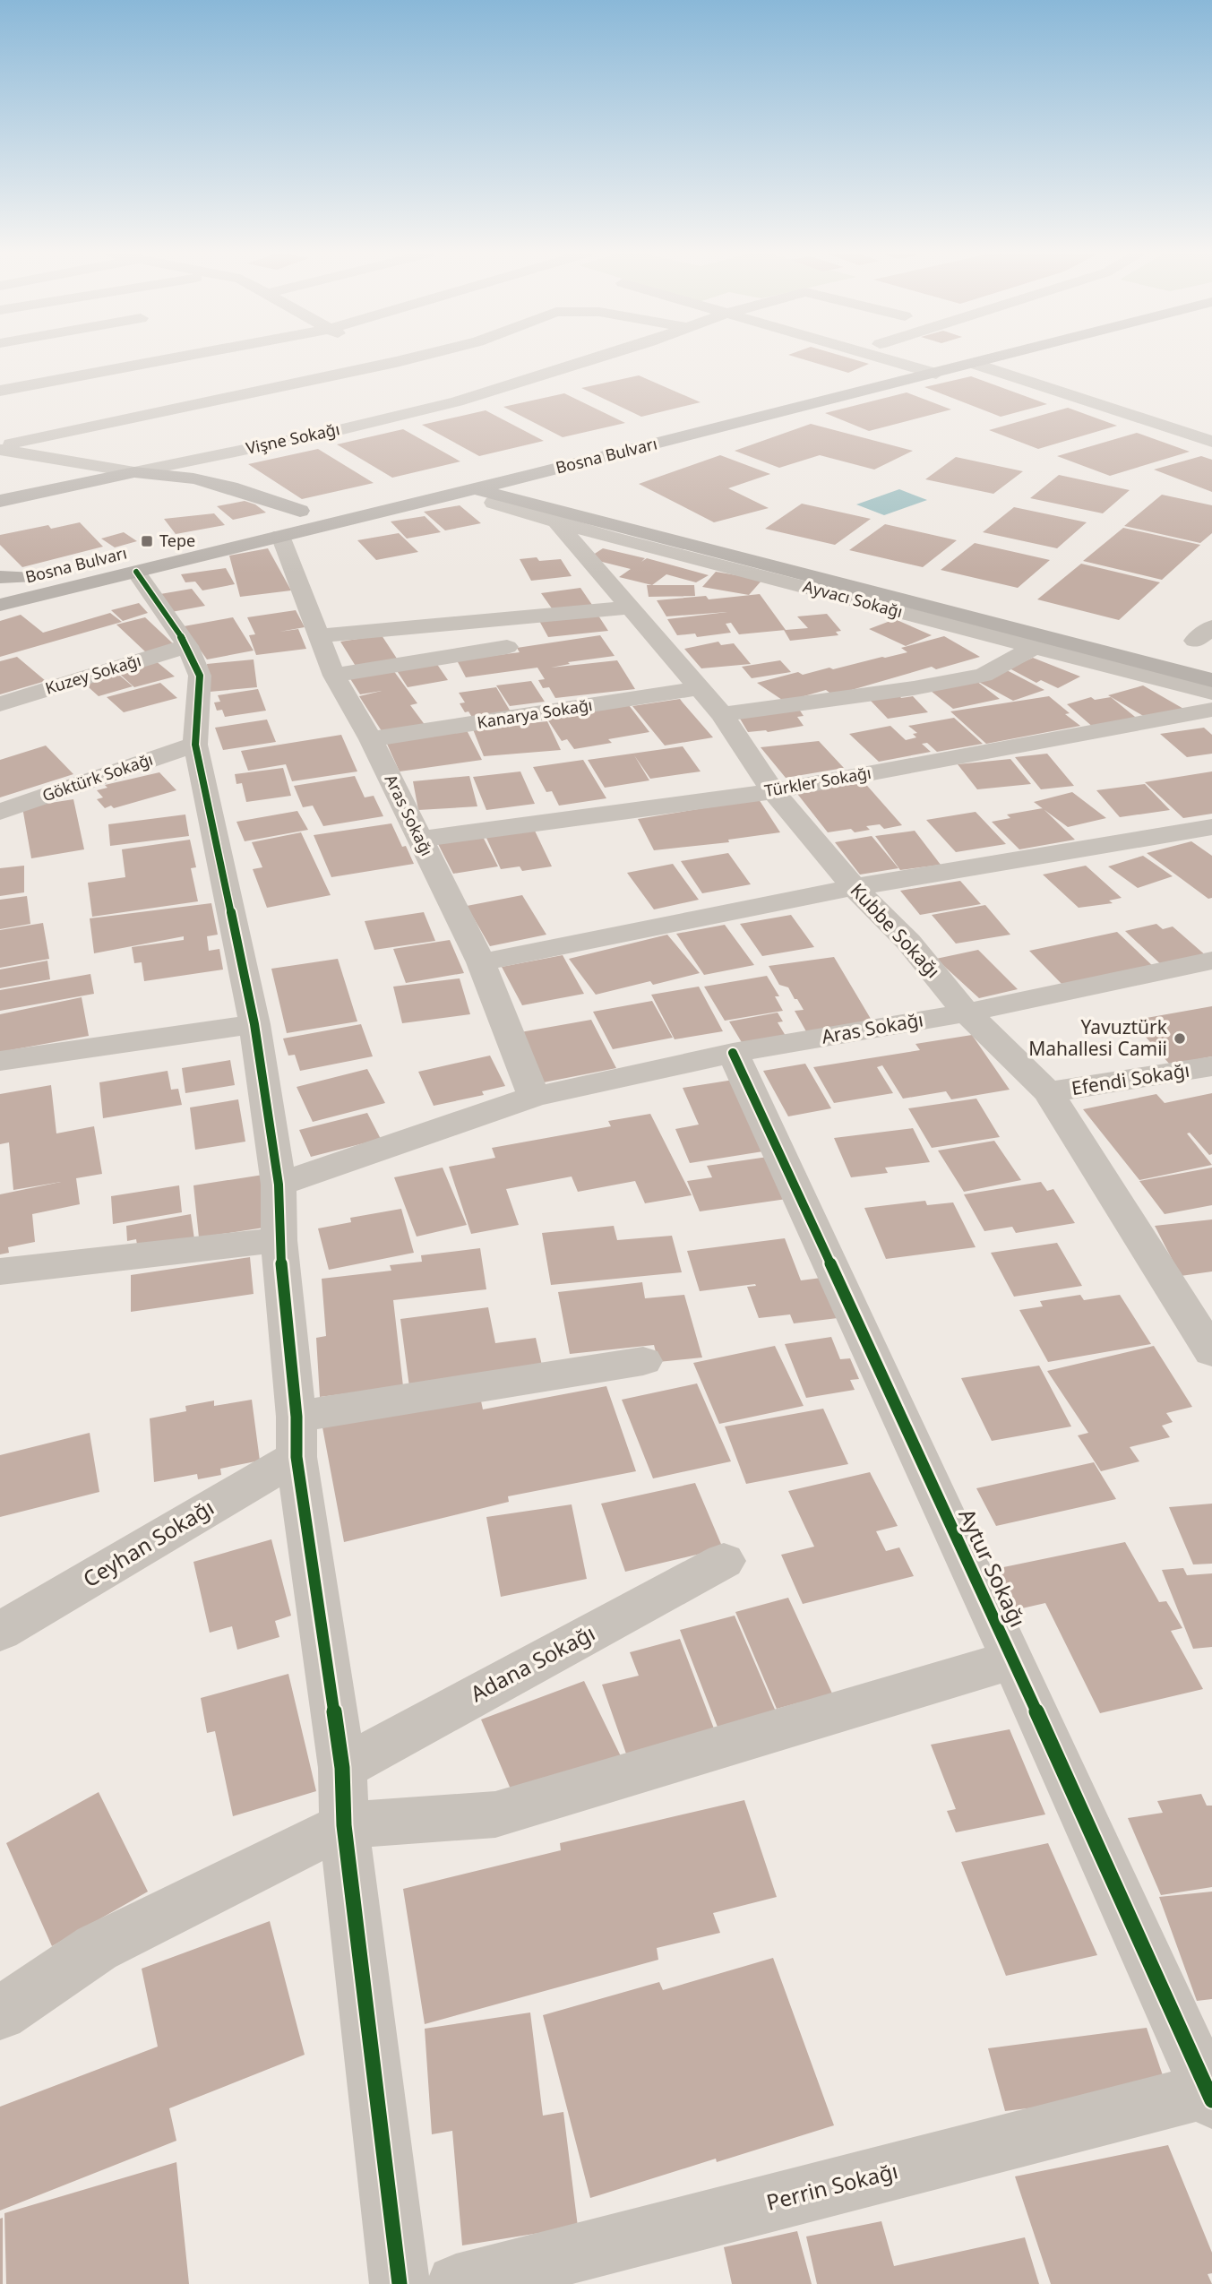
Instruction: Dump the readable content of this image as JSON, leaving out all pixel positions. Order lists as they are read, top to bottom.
{
  "streets": {
    "main road": ["Vişne Sokağı", "Bosna Bulvarı", "Ayvacı Sokağı"],
    "street": [
      "Kuzey Sokağı",
      "Kanarya Sokağı",
      "Göktürk Sokağı",
      "Türkler Sokağı",
      "Aras Sokağı",
      "Kubbe Sokağı",
      "Efendi Sokağı",
      "Ceyhan Sokağı",
      "Aytur Sokağı",
      "Adana Sokağı",
      "Perrin Sokağı"
    ]
  },
  "crossings": [
    ["Bosna Bulvarı", "Ayvacı Sokağı"],
    ["Bosna Bulvarı", "Aras Sokağı"],
    ["Ayvacı Sokağı", "Kubbe Sokağı"],
    ["Kanarya Sokağı", "Aras Sokağı"],
    ["Kanarya Sokağı", "Kubbe Sokağı"],
    ["Türkler Sokağı", "Aras Sokağı"],
    ["Türkler Sokağı", "Kubbe Sokağı"],
    ["Aras Sokağı", "Kubbe Sokağı"],
    ["Aras Sokağı", "Aytur Sokağı"],
    ["Kubbe Sokağı", "Efendi Sokağı"],
    ["Aytur Sokağı", "Perrin Sokağı"]
  ],
  "places": {
    "transit": ["Tepe"],
    "other": ["Yavuztürk Mahallesi Camii"]
  }
}
